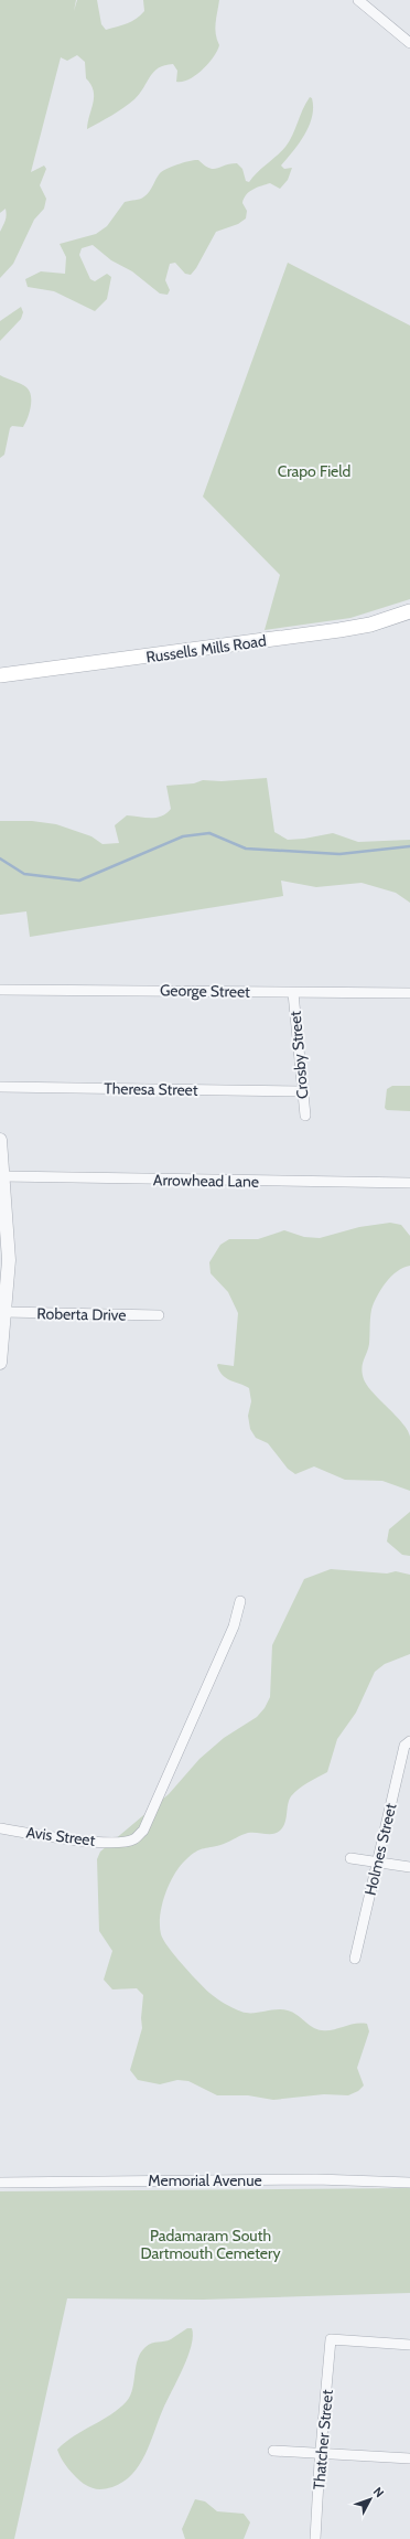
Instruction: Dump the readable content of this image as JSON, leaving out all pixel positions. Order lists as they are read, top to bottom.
{
  "streets": {
    "main road": ["Russells Mills Road"],
    "street": [
      "George Street",
      "Crosby Street",
      "Theresa Street",
      "Arrowhead Lane",
      "Roberta Drive",
      "Avis Street",
      "Holmes Street",
      "Memorial Avenue",
      "Thatcher Street"
    ]
  },
  "crossings": [
    ["George Street", "Crosby Street"],
    ["Crosby Street", "Theresa Street"]
  ],
  "parks": ["Crapo Field", "Padamaram South Dartmouth Cemetery"],
  "north": "top right"
}
